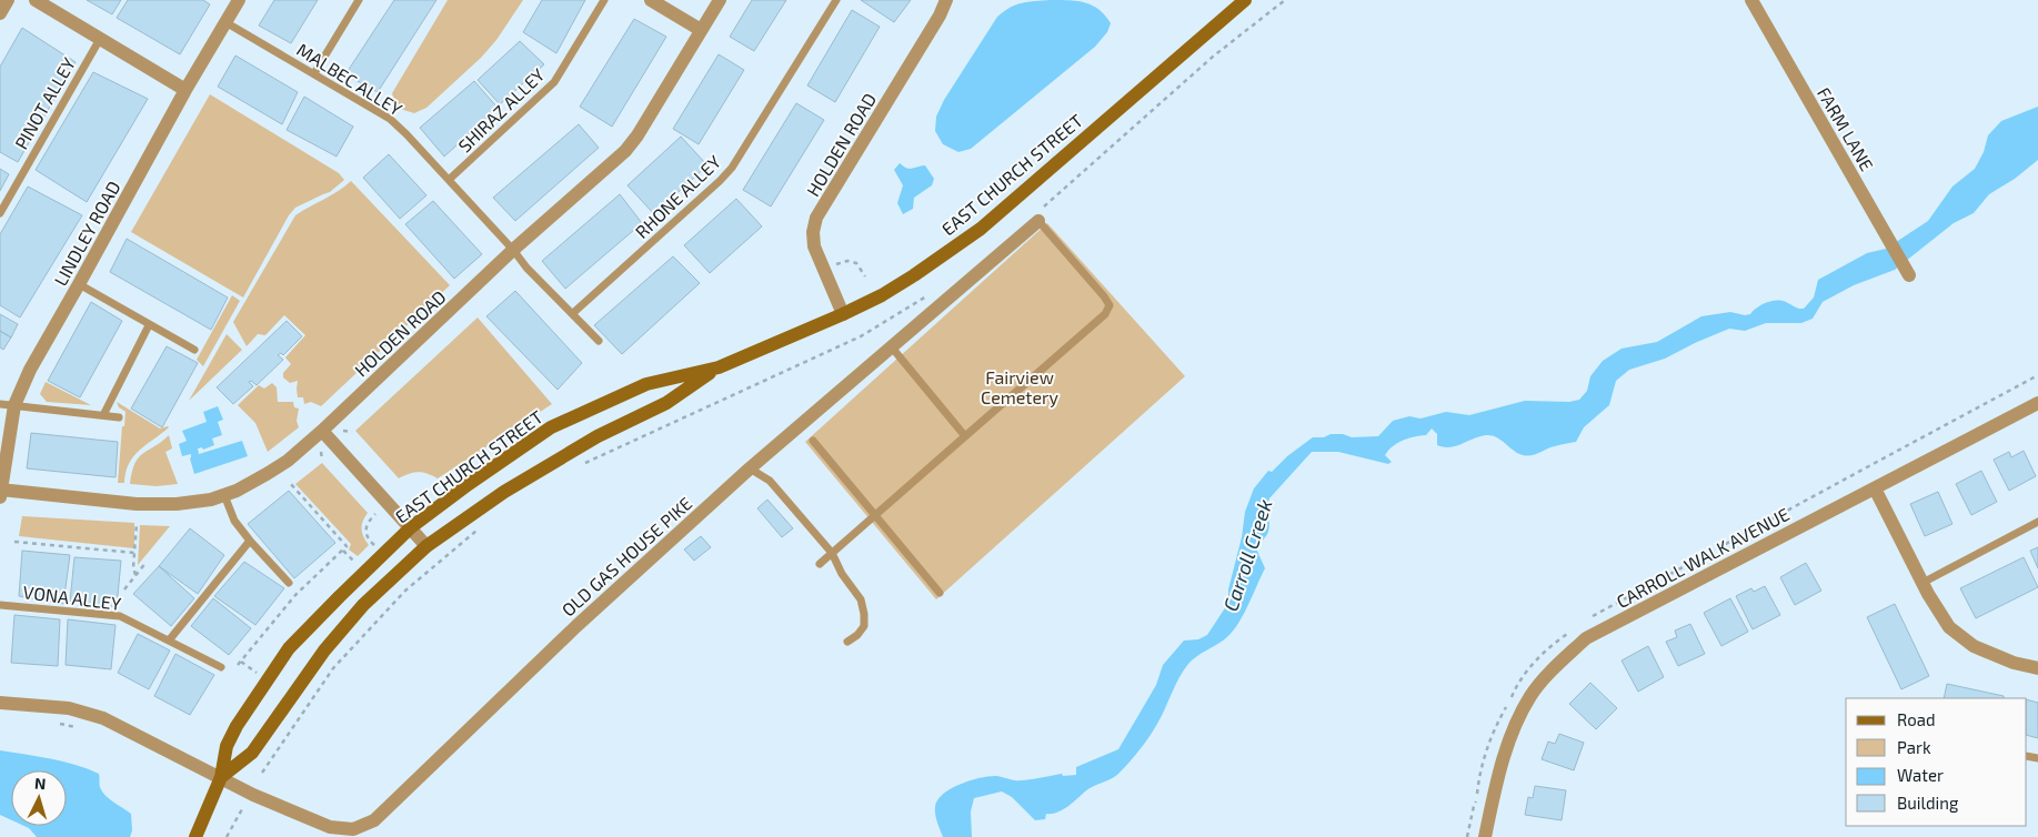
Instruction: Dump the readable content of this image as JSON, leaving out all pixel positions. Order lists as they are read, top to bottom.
{
  "streets": {
    "main road": ["EAST CHURCH STREET"],
    "street": [
      "FARM LANE",
      "HOLDEN ROAD",
      "LINDLEY ROAD",
      "OLD GAS HOUSE PIKE",
      "CARROLL WALK AVENUE"
    ],
    "lane": [
      "MALBEC ALLEY",
      "PINOT ALLEY",
      "SHIRAZ ALLEY",
      "RHONE ALLEY",
      "VONA ALLEY"
    ]
  },
  "crossings": [
    ["MALBEC ALLEY", "SHIRAZ ALLEY"],
    ["MALBEC ALLEY", "HOLDEN ROAD"],
    ["MALBEC ALLEY", "LINDLEY ROAD"],
    ["HOLDEN ROAD", "EAST CHURCH STREET"],
    ["HOLDEN ROAD", "LINDLEY ROAD"],
    ["EAST CHURCH STREET", "OLD GAS HOUSE PIKE"]
  ],
  "water": ["Carroll Creek"],
  "parks": ["Fairview Cemetery"],
  "legend": [
    "Road",
    "Park",
    "Water",
    "Building"
  ],
  "north": "top"
}
